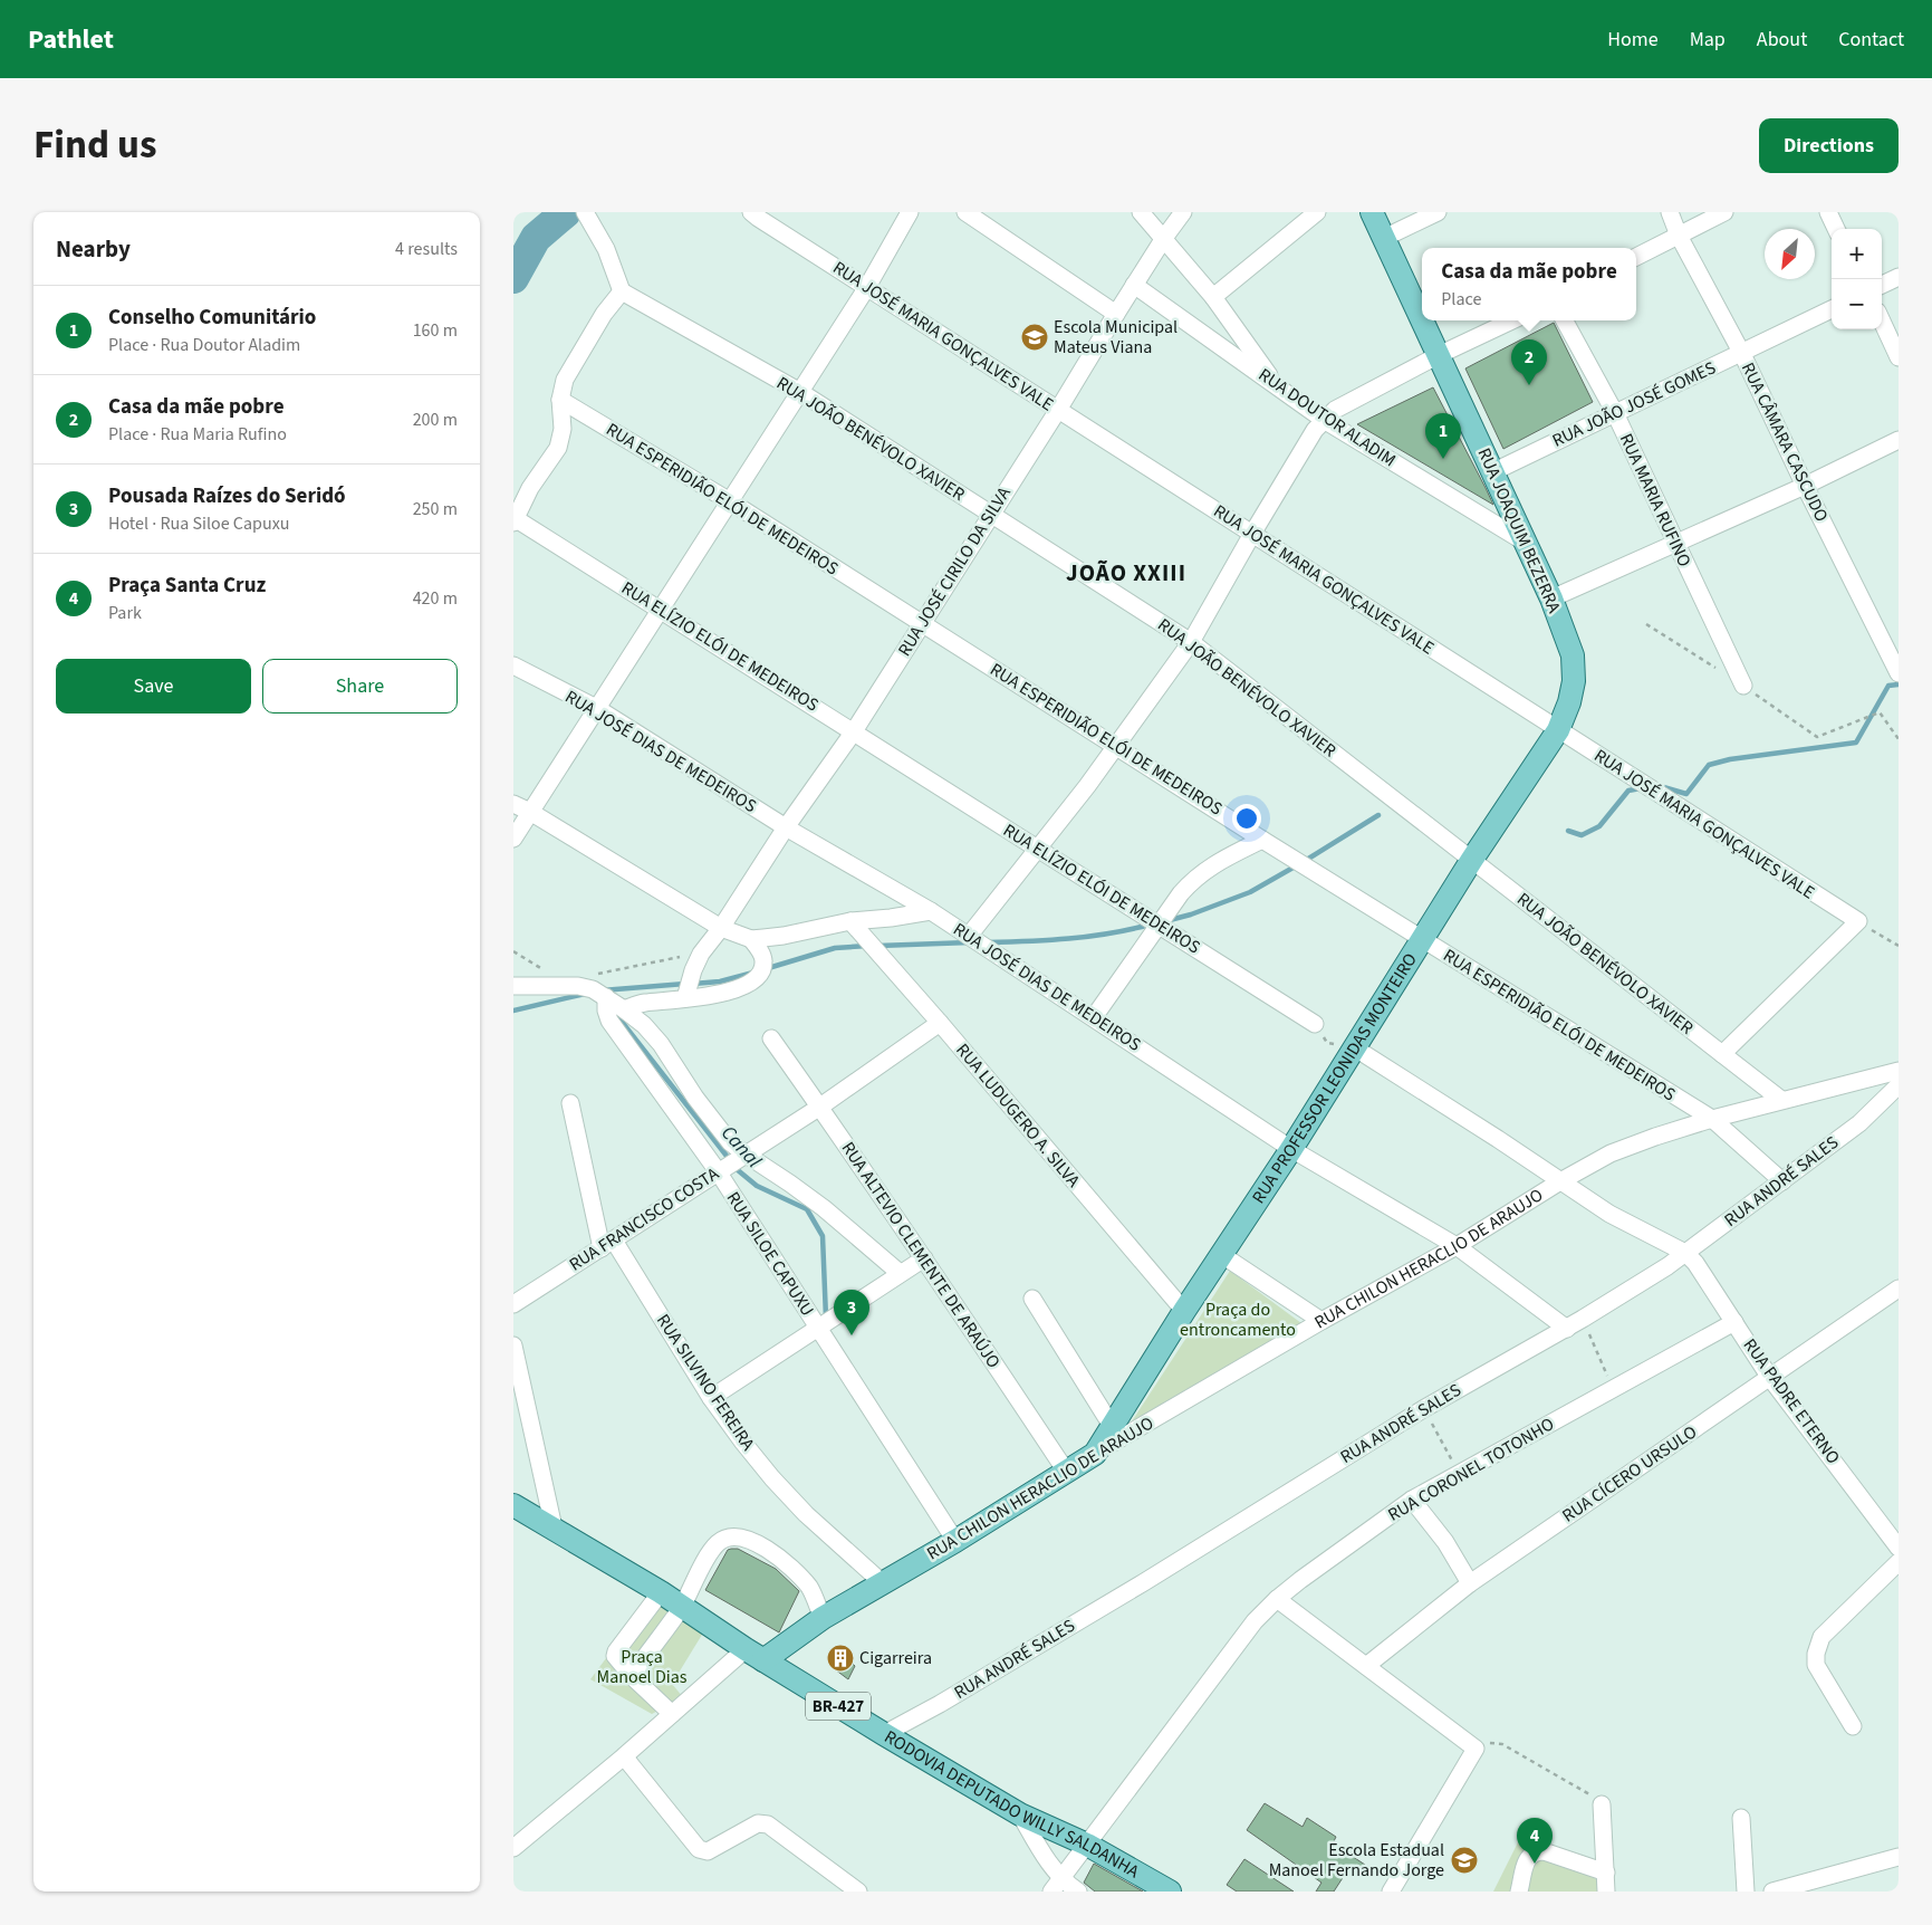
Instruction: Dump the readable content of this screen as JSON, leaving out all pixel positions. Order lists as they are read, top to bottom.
{
  "streets": {
    "main road": [
      "RUA JOAQUIM BEZERRA",
      "RUA PROFESSOR LEONIDAS MONTEIRO",
      "RUA CHILON HERACLIO DE ARAUJO",
      "BR-427",
      "RODOVIA DEPUTADO WILLY SALDANHA"
    ],
    "street": [
      "RUA JOSÉ MARIA GONÇALVES VALE",
      "RUA JOÃO JOSÉ GOMES",
      "RUA DOUTOR ALADIM",
      "RUA JOÃO BENÉVOLO XAVIER",
      "RUA CÂMARA CASCUDO",
      "RUA ESPERIDIÃO ELÓI DE MEDEIROS",
      "RUA MARIA RUFINO",
      "RUA JOSÉ CIRILO DA SILVA",
      "RUA ELÍZIO ELÓI DE MEDEIROS",
      "RUA JOSÉ DIAS DE MEDEIROS",
      "RUA LUDUGERO A. SILVA",
      "RUA ANDRÉ SALES",
      "RUA FRANCISCO COSTA",
      "RUA SILOE CAPUXU",
      "RUA ALTEVIO CLEMENTE DE ARAÚJO",
      "RUA SILVINO FEREIRA",
      "RUA PADRE ETERNO",
      "RUA CORONEL TOTONHO",
      "RUA CÍCERO URSULO"
    ]
  },
  "crossings": [
    ["RUA JOSÉ MARIA GONÇALVES VALE", "RUA JOSÉ CIRILO DA SILVA"],
    ["RUA JOSÉ MARIA GONÇALVES VALE", "RUA PROFESSOR LEONIDAS MONTEIRO"],
    ["RUA JOÃO JOSÉ GOMES", "RUA CÂMARA CASCUDO"],
    ["RUA JOÃO JOSÉ GOMES", "RUA MARIA RUFINO"],
    ["RUA JOÃO JOSÉ GOMES", "RUA JOAQUIM BEZERRA"],
    ["RUA DOUTOR ALADIM", "RUA JOAQUIM BEZERRA"],
    ["RUA DOUTOR ALADIM", "RUA JOSÉ CIRILO DA SILVA"],
    ["RUA JOÃO BENÉVOLO XAVIER", "RUA JOSÉ CIRILO DA SILVA"],
    ["RUA JOÃO BENÉVOLO XAVIER", "RUA PROFESSOR LEONIDAS MONTEIRO"],
    ["RUA JOÃO BENÉVOLO XAVIER", "RUA CHILON HERACLIO DE ARAUJO"],
    ["RUA ESPERIDIÃO ELÓI DE MEDEIROS", "RUA JOSÉ CIRILO DA SILVA"],
    ["RUA ESPERIDIÃO ELÓI DE MEDEIROS", "RUA PROFESSOR LEONIDAS MONTEIRO"],
    ["RUA ESPERIDIÃO ELÓI DE MEDEIROS", "RUA ANDRÉ SALES"],
    ["RUA ESPERIDIÃO ELÓI DE MEDEIROS", "RUA CHILON HERACLIO DE ARAUJO"],
    ["RUA JOAQUIM BEZERRA", "RUA PROFESSOR LEONIDAS MONTEIRO"],
    ["RUA JOSÉ CIRILO DA SILVA", "RUA ELÍZIO ELÓI DE MEDEIROS"],
    ["RUA JOSÉ CIRILO DA SILVA", "RUA JOSÉ DIAS DE MEDEIROS"],
    ["RUA JOSÉ DIAS DE MEDEIROS", "RUA PROFESSOR LEONIDAS MONTEIRO"],
    ["RUA JOSÉ DIAS DE MEDEIROS", "RUA ANDRÉ SALES"],
    ["RUA JOSÉ DIAS DE MEDEIROS", "RUA CHILON HERACLIO DE ARAUJO"],
    ["RUA PROFESSOR LEONIDAS MONTEIRO", "RUA LUDUGERO A. SILVA"],
    ["RUA PROFESSOR LEONIDAS MONTEIRO", "RUA CHILON HERACLIO DE ARAUJO"],
    ["RUA LUDUGERO A. SILVA", "RUA FRANCISCO COSTA"],
    ["RUA ANDRÉ SALES", "RUA PADRE ETERNO"],
    ["RUA ANDRÉ SALES", "RODOVIA DEPUTADO WILLY SALDANHA"],
    ["RUA FRANCISCO COSTA", "RUA SILOE CAPUXU"],
    ["RUA FRANCISCO COSTA", "RUA ALTEVIO CLEMENTE DE ARAÚJO"],
    ["RUA FRANCISCO COSTA", "RUA SILVINO FEREIRA"],
    ["RUA SILOE CAPUXU", "RUA CHILON HERACLIO DE ARAUJO"],
    ["RUA ALTEVIO CLEMENTE DE ARAÚJO", "RUA CHILON HERACLIO DE ARAUJO"],
    ["RUA CHILON HERACLIO DE ARAUJO", "RUA SILVINO FEREIRA"],
    ["RUA CHILON HERACLIO DE ARAUJO", "RODOVIA DEPUTADO WILLY SALDANHA"],
    ["RUA PADRE ETERNO", "RUA CORONEL TOTONHO"],
    ["RUA PADRE ETERNO", "RUA CÍCERO URSULO"],
    ["RUA CORONEL TOTONHO", "RODOVIA DEPUTADO WILLY SALDANHA"]
  ],
  "districts": ["JOÃO XXIII"],
  "water": ["Canal"],
  "parks": ["Praça do entroncamento", "Praça Manoel Dias"],
  "places": {
    "school or university": ["Escola Municipal Mateus Viana", "Escola Estadual Manoel Fernando Jorge"],
    "building": ["Cigarreira"]
  },
  "north": "bottom left",
  "page": {
    "header": "Pathlet",
    "nav": [
      "Home",
      "Map",
      "About",
      "Contact"
    ],
    "title": "Find us",
    "buttons": [
      "Directions",
      ["Save", "Share"]
    ],
    "heading": ["Nearby", "4 results"],
    "map_buttons": ["+", "−"],
    "popup": ["Casa da mãe pobre", "Place"],
    "list": [
      {
        "mark": "1",
        "name": "Conselho Comunitário",
        "note": "Place · Rua Doutor Aladim",
        "value": "160 m"
      },
      {
        "mark": "2",
        "name": "Casa da mãe pobre",
        "note": "Place · Rua Maria Rufino",
        "value": "200 m"
      },
      {
        "mark": "3",
        "name": "Pousada Raízes do Seridó",
        "note": "Hotel · Rua Siloe Capuxu",
        "value": "250 m"
      },
      {
        "mark": "4",
        "name": "Praça Santa Cruz",
        "note": "Park",
        "value": "420 m"
      }
    ],
    "pins": [
      "2",
      "1",
      "3",
      "4"
    ]
  }
}
